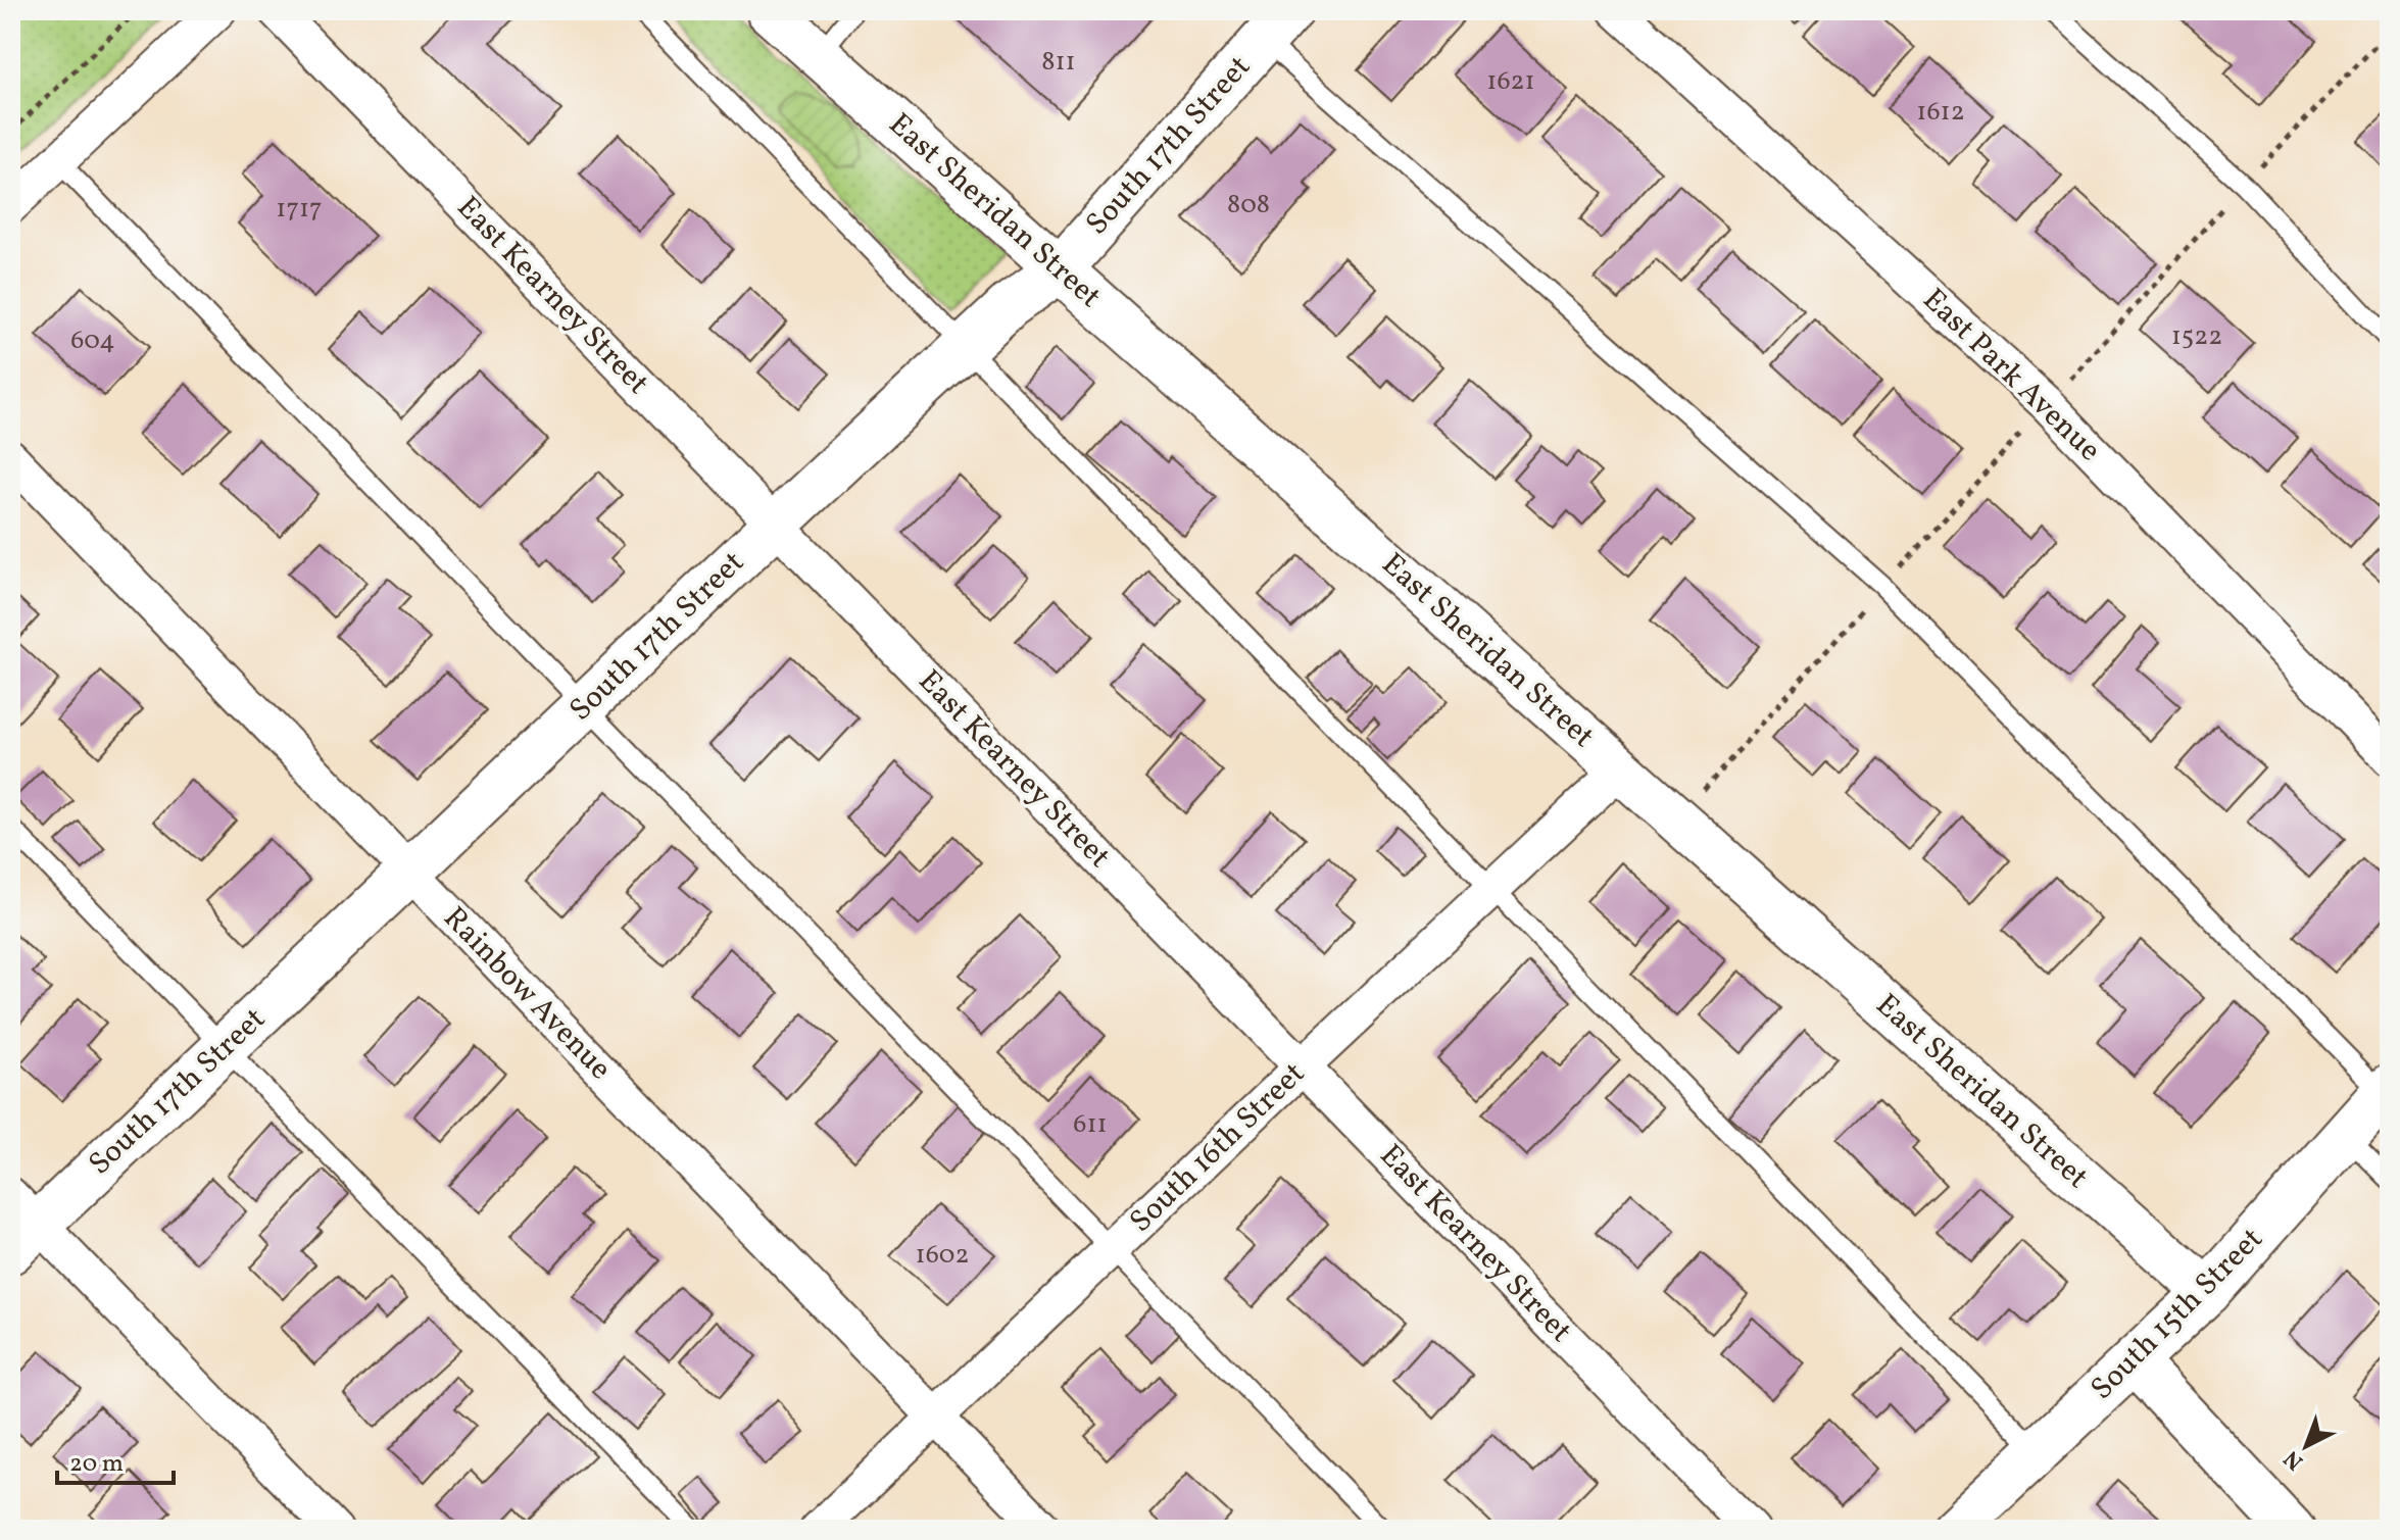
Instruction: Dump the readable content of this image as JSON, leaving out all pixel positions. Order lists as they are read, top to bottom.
{
  "streets": {
    "street": [
      "South 17th Street",
      "East Sheridan Street",
      "East Kearney Street",
      "East Park Avenue",
      "Rainbow Avenue",
      "South 16th Street",
      "South 15th Street"
    ]
  },
  "crossings": [
    ["South 17th Street", "East Sheridan Street"],
    ["South 17th Street", "East Kearney Street"],
    ["South 17th Street", "Rainbow Avenue"],
    ["East Sheridan Street", "South 16th Street"],
    ["East Sheridan Street", "South 15th Street"],
    ["East Kearney Street", "South 16th Street"],
    ["Rainbow Avenue", "South 16th Street"]
  ],
  "house_numbers": [
    "811",
    "1621",
    "1612",
    "808",
    "1717",
    "1522",
    "604",
    "611",
    "1602"
  ],
  "scale_bar": "20 m",
  "north": "bottom left"
}
